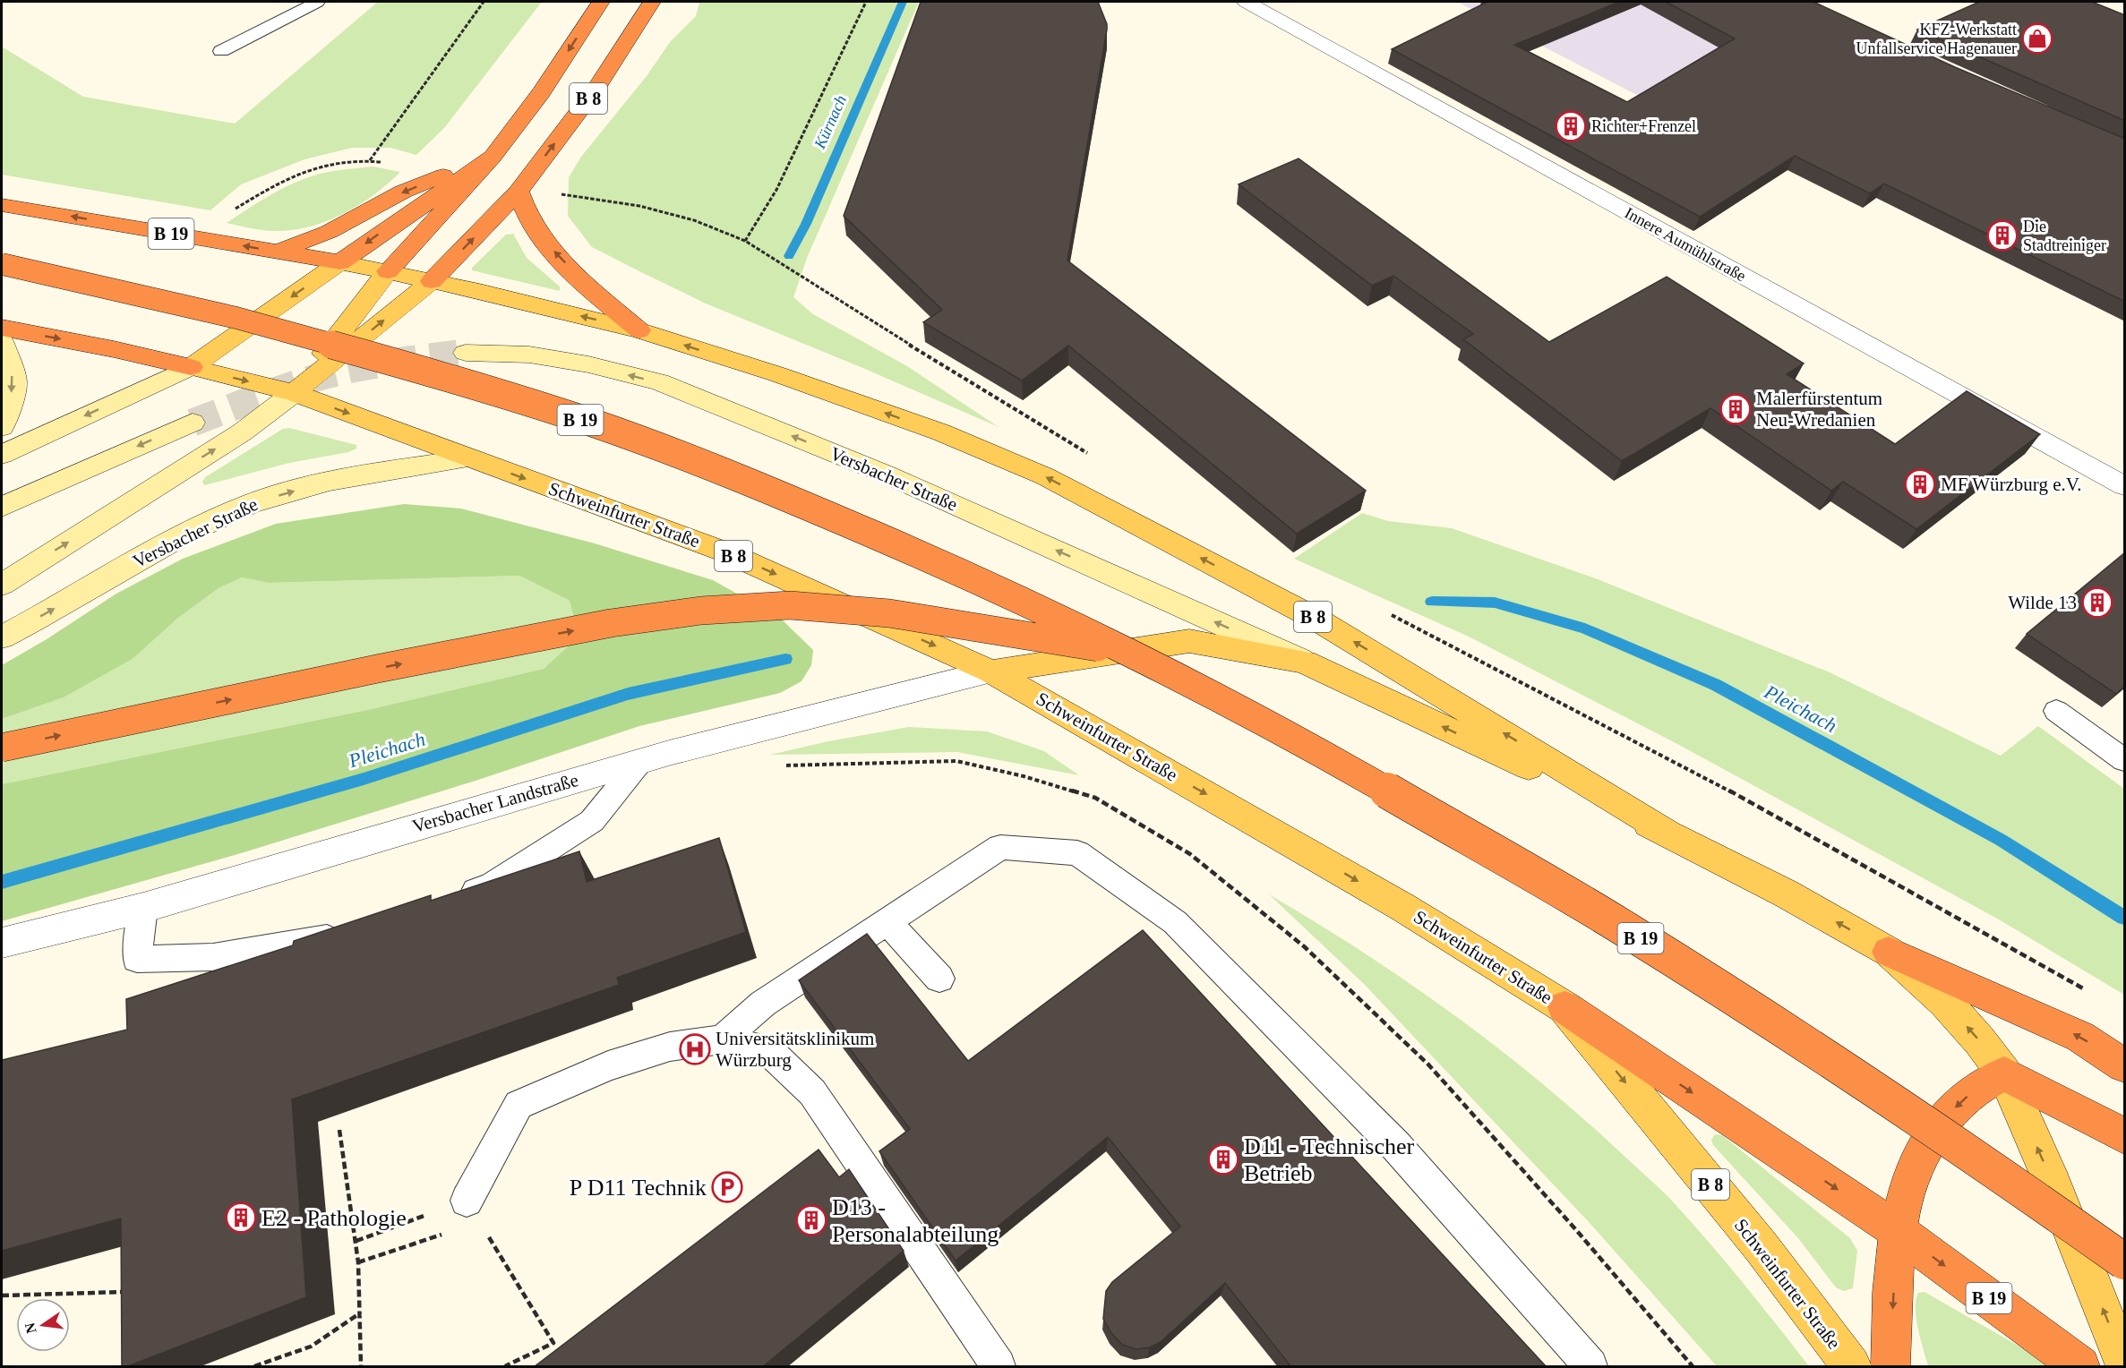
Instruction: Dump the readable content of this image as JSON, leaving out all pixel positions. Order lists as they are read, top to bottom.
{
  "streets": {
    "highway": ["B 8", "B 19"],
    "main road": ["Versbacher Straße", "Schweinfurter Straße"],
    "street": ["Innere Aumühlstraße", "Versbacher Landstraße"]
  },
  "crossings": [
    ["B 8", "B 19"],
    ["B 8", "Schweinfurter Straße"],
    ["B 19", "Schweinfurter Straße"],
    ["Versbacher Straße", "Schweinfurter Straße"],
    ["Schweinfurter Straße", "Versbacher Landstraße"]
  ],
  "water": ["Kürnach", "Pleichach"],
  "places": {
    "shop": ["KFZ-Werkstatt Unfallservice Hagenauer"],
    "building": [
      "Richter+Frenzel",
      "Die Stadtreiniger",
      "Malerfürstentum Neu-Wredanien",
      "MF Würzburg e.V.",
      "Wilde 13",
      "D11 - Technischer Betrieb",
      "E2 - Pathologie",
      "D13 - Personalabteilung"
    ],
    "hospital": ["Universitätsklinikum Würzburg"],
    "parking": ["P D11 Technik"]
  },
  "north": "left"
}
